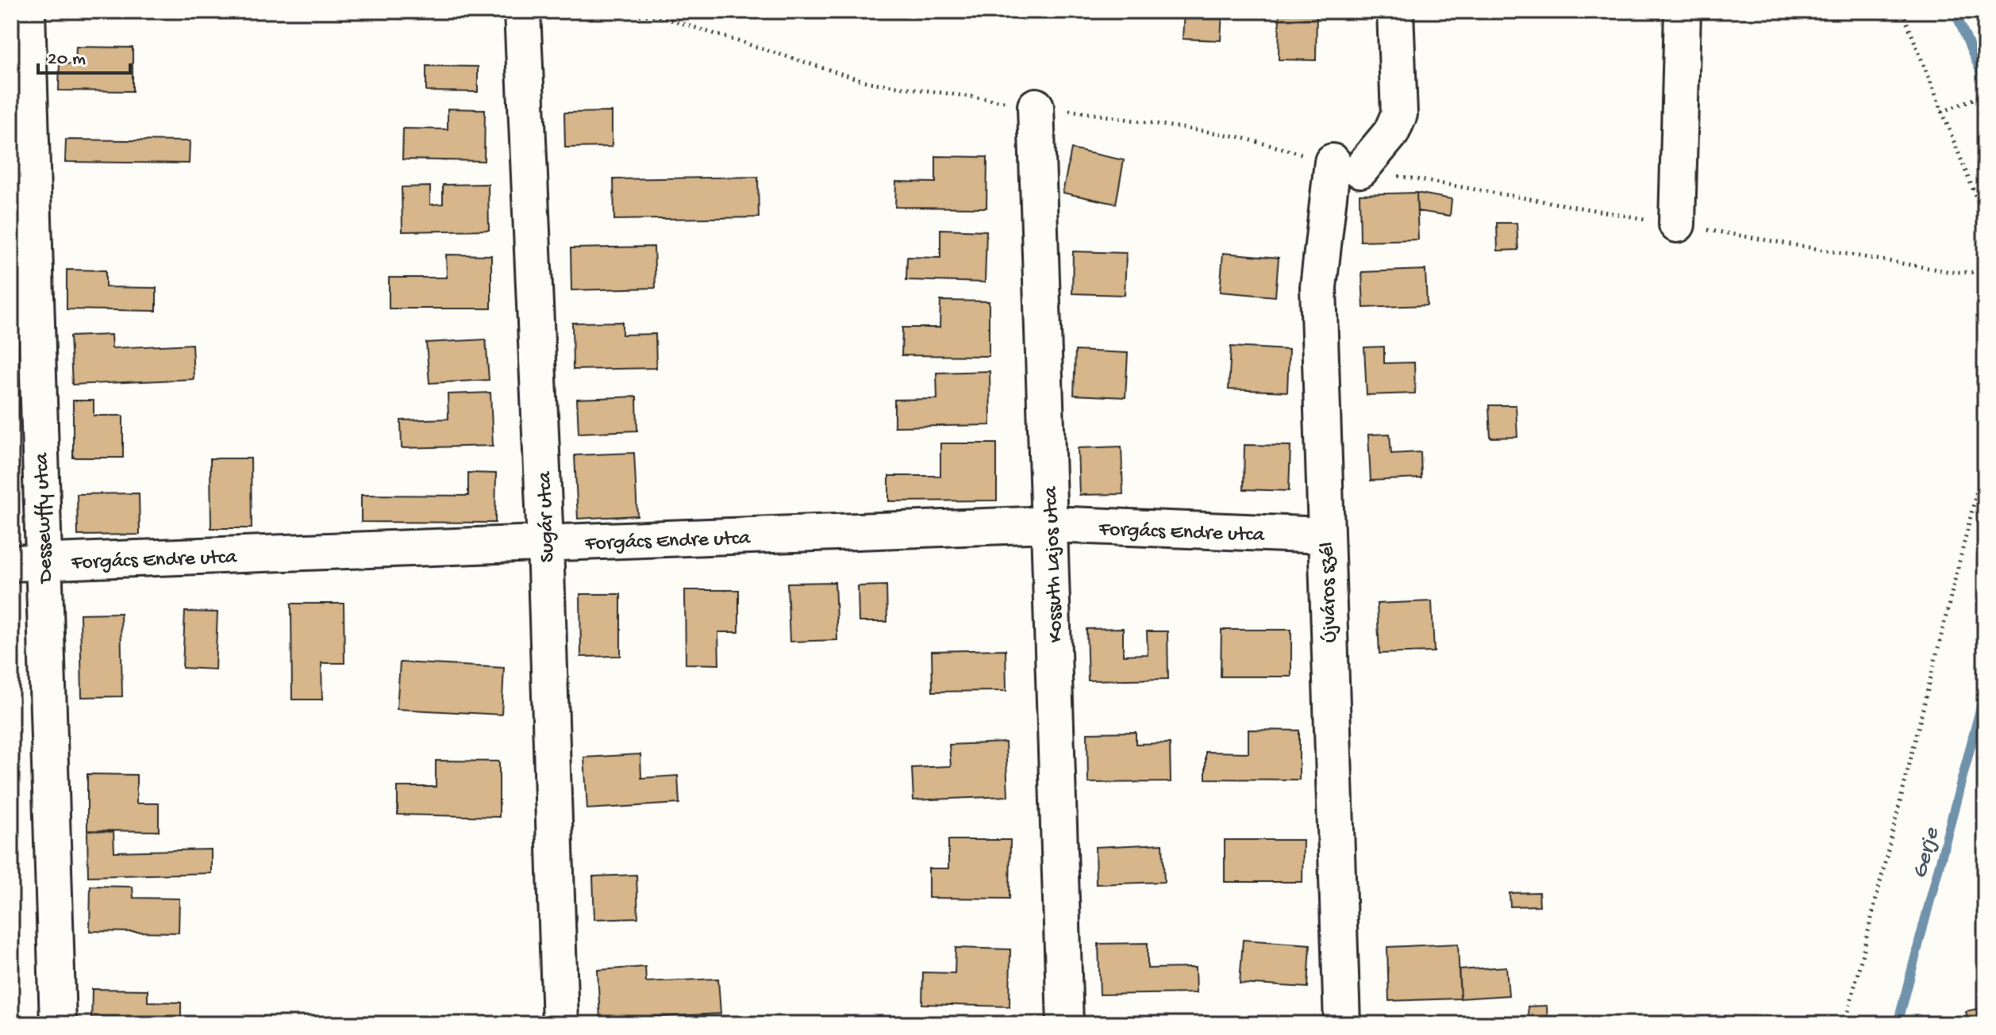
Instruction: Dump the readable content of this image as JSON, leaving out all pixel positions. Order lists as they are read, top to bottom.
{
  "streets": {
    "street": [
      "Sugár utca",
      "Dessewffy utca",
      "Forgács Endre utca",
      "Kossuth Lajos utca",
      "Újváros szél"
    ]
  },
  "crossings": [
    ["Sugár utca", "Forgács Endre utca"],
    ["Dessewffy utca", "Forgács Endre utca"],
    ["Forgács Endre utca", "Kossuth Lajos utca"],
    ["Forgács Endre utca", "Újváros szél"]
  ],
  "water": ["Gerje"],
  "scale_bar": "20 m"
}
